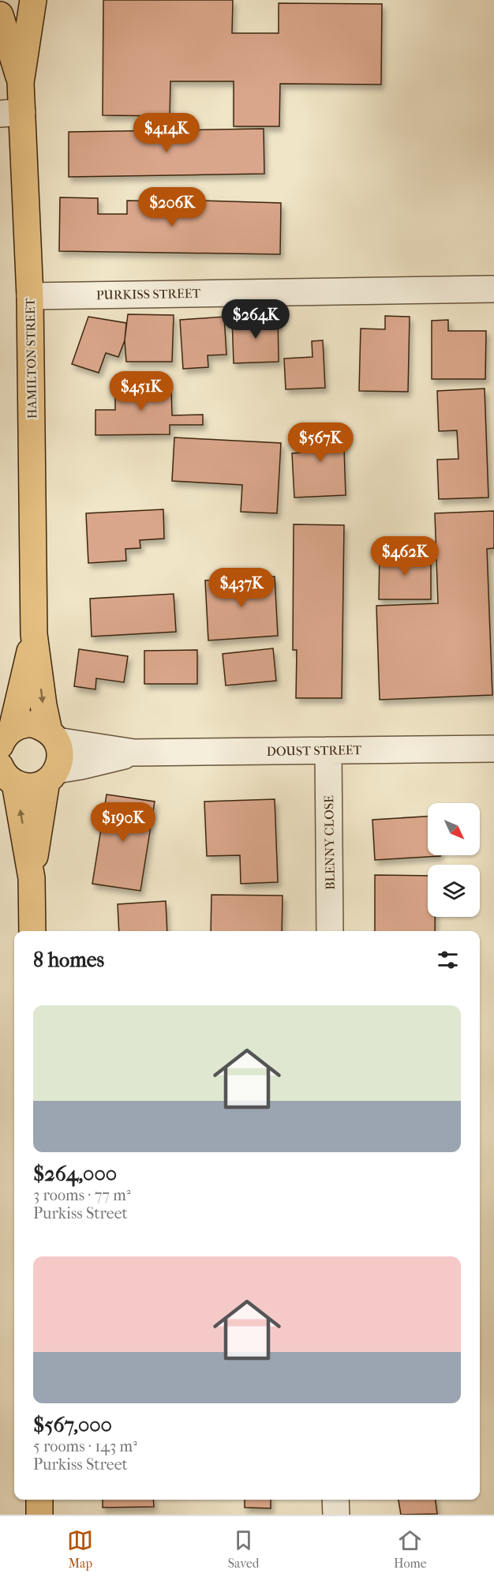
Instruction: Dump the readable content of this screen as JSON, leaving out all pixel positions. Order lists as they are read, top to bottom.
{
  "streets": {
    "main road": ["HAMILTON STREET"],
    "street": ["PURKISS STREET", "DOUST STREET", "BLENNY CLOSE"]
  },
  "crossings": [
    ["PURKISS STREET", "HAMILTON STREET"],
    ["HAMILTON STREET", "DOUST STREET"],
    ["DOUST STREET", "BLENNY CLOSE"]
  ],
  "north": "bottom right",
  "page": {
    "price": [
      "$414K",
      "$206K",
      "$264K",
      "$451K",
      "$567K",
      "$462K",
      "$437K",
      "$190K"
    ],
    "heading": "8 homes",
    "list": [
      {
        "name": "$264,000",
        "note": "3 rooms · 77 m² · Purkiss Street"
      },
      {
        "name": "$567,000",
        "note": "5 rooms · 143 m² · Purkiss Street"
      }
    ],
    "tabs": ["Map", "Saved", "Home"]
  }
}
